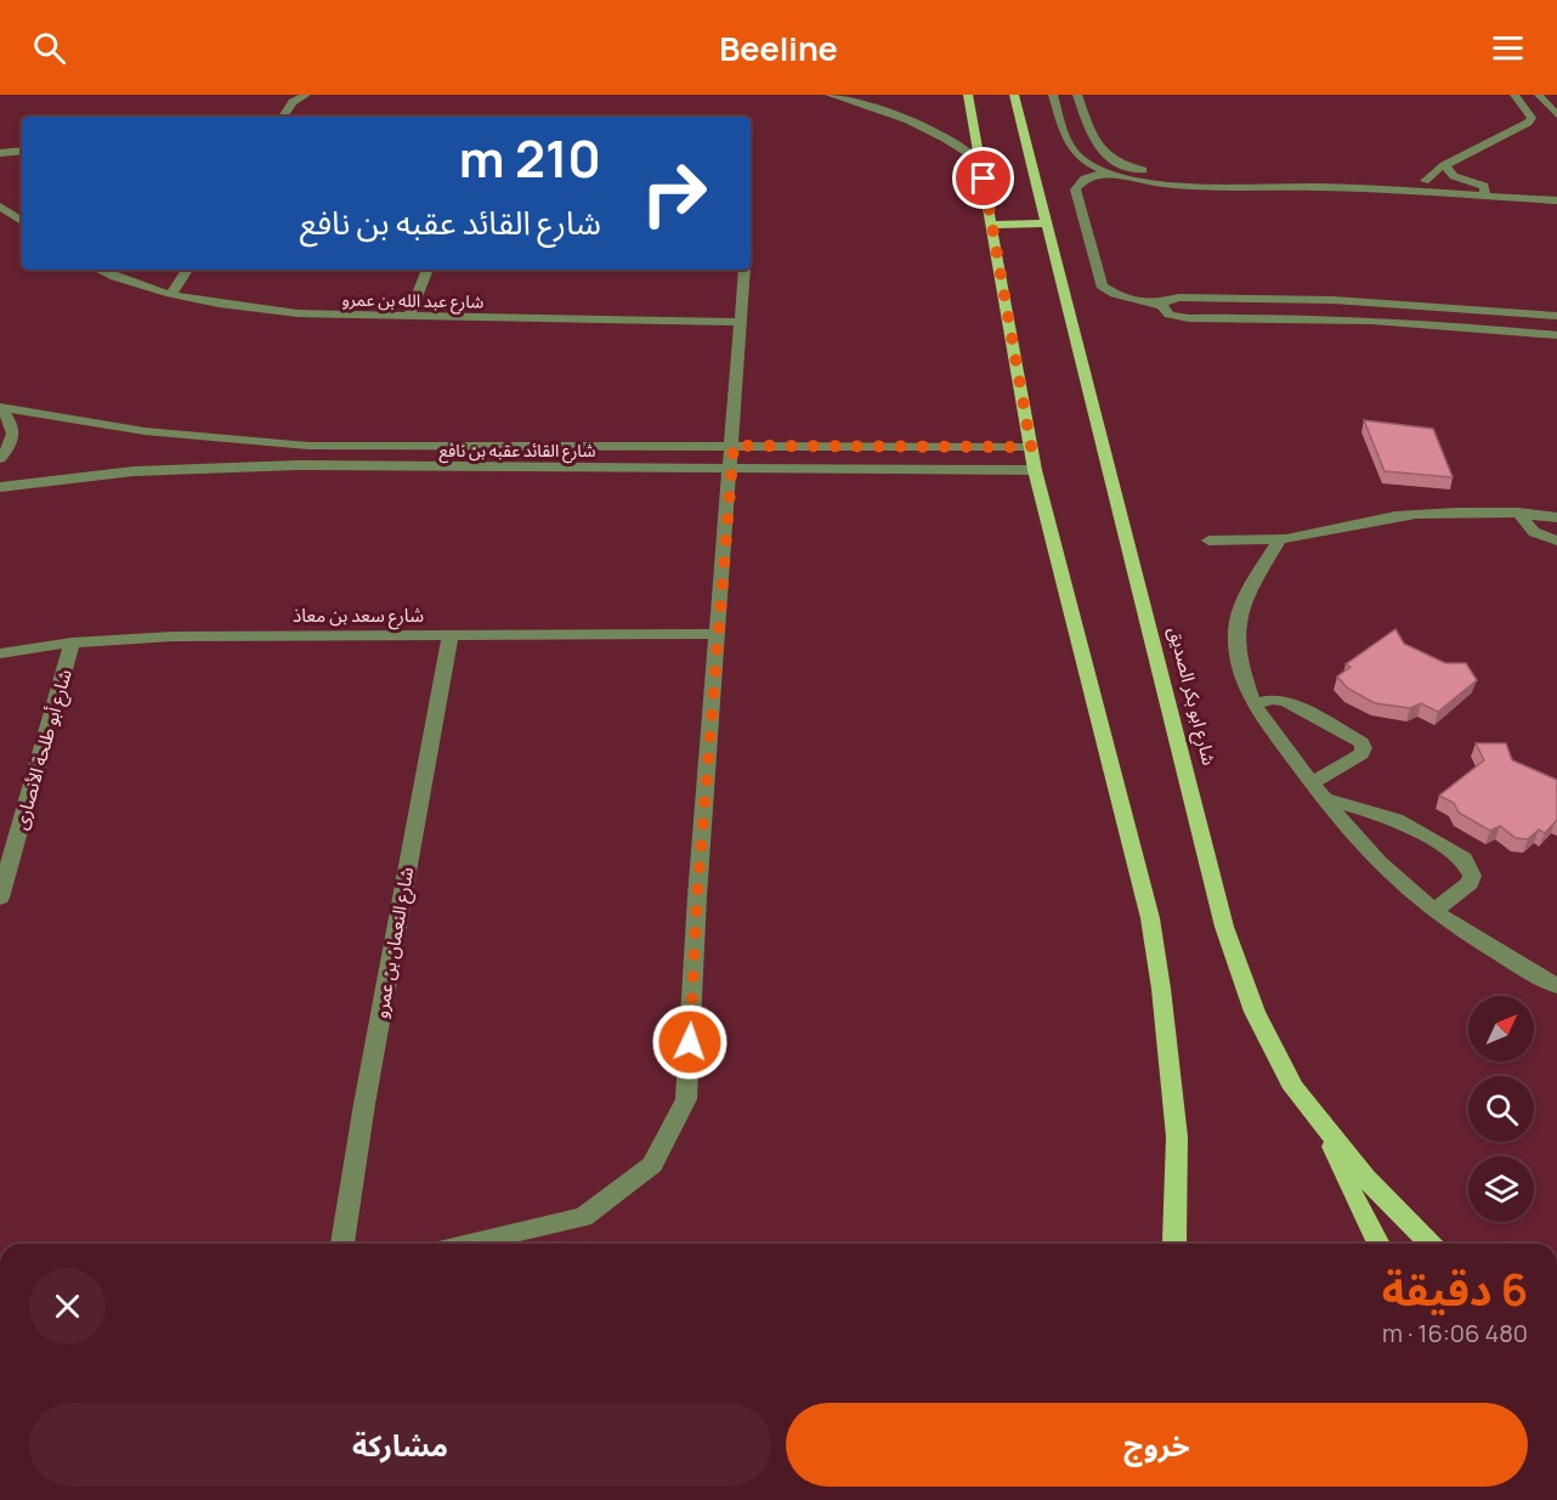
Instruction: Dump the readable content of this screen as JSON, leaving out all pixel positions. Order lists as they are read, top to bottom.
{
  "streets": {
    "main road": ["شارع ابو بكر الصديق"],
    "street": [
      "شارع عبد الله بن عمرو",
      "شارع القائد عقبه بن نافع",
      "شارع سعد بن معاذ",
      "شارع أبو طلحة الأنصارى",
      "شارع النعمان بن عمرو"
    ]
  },
  "crossings": [
    ["شارع سعد بن معاذ", "شارع أبو طلحة الأنصارى"],
    ["شارع سعد بن معاذ", "شارع النعمان بن عمرو"]
  ],
  "north": "top right",
  "page": {
    "header": "Beeline",
    "turn": ["210 m", "شارع القائد عقبه بن نافع"],
    "heading": ["6 دقيقة", "480 m · 16:06"],
    "buttons": ["خروج", "مشاركة"]
  }
}
